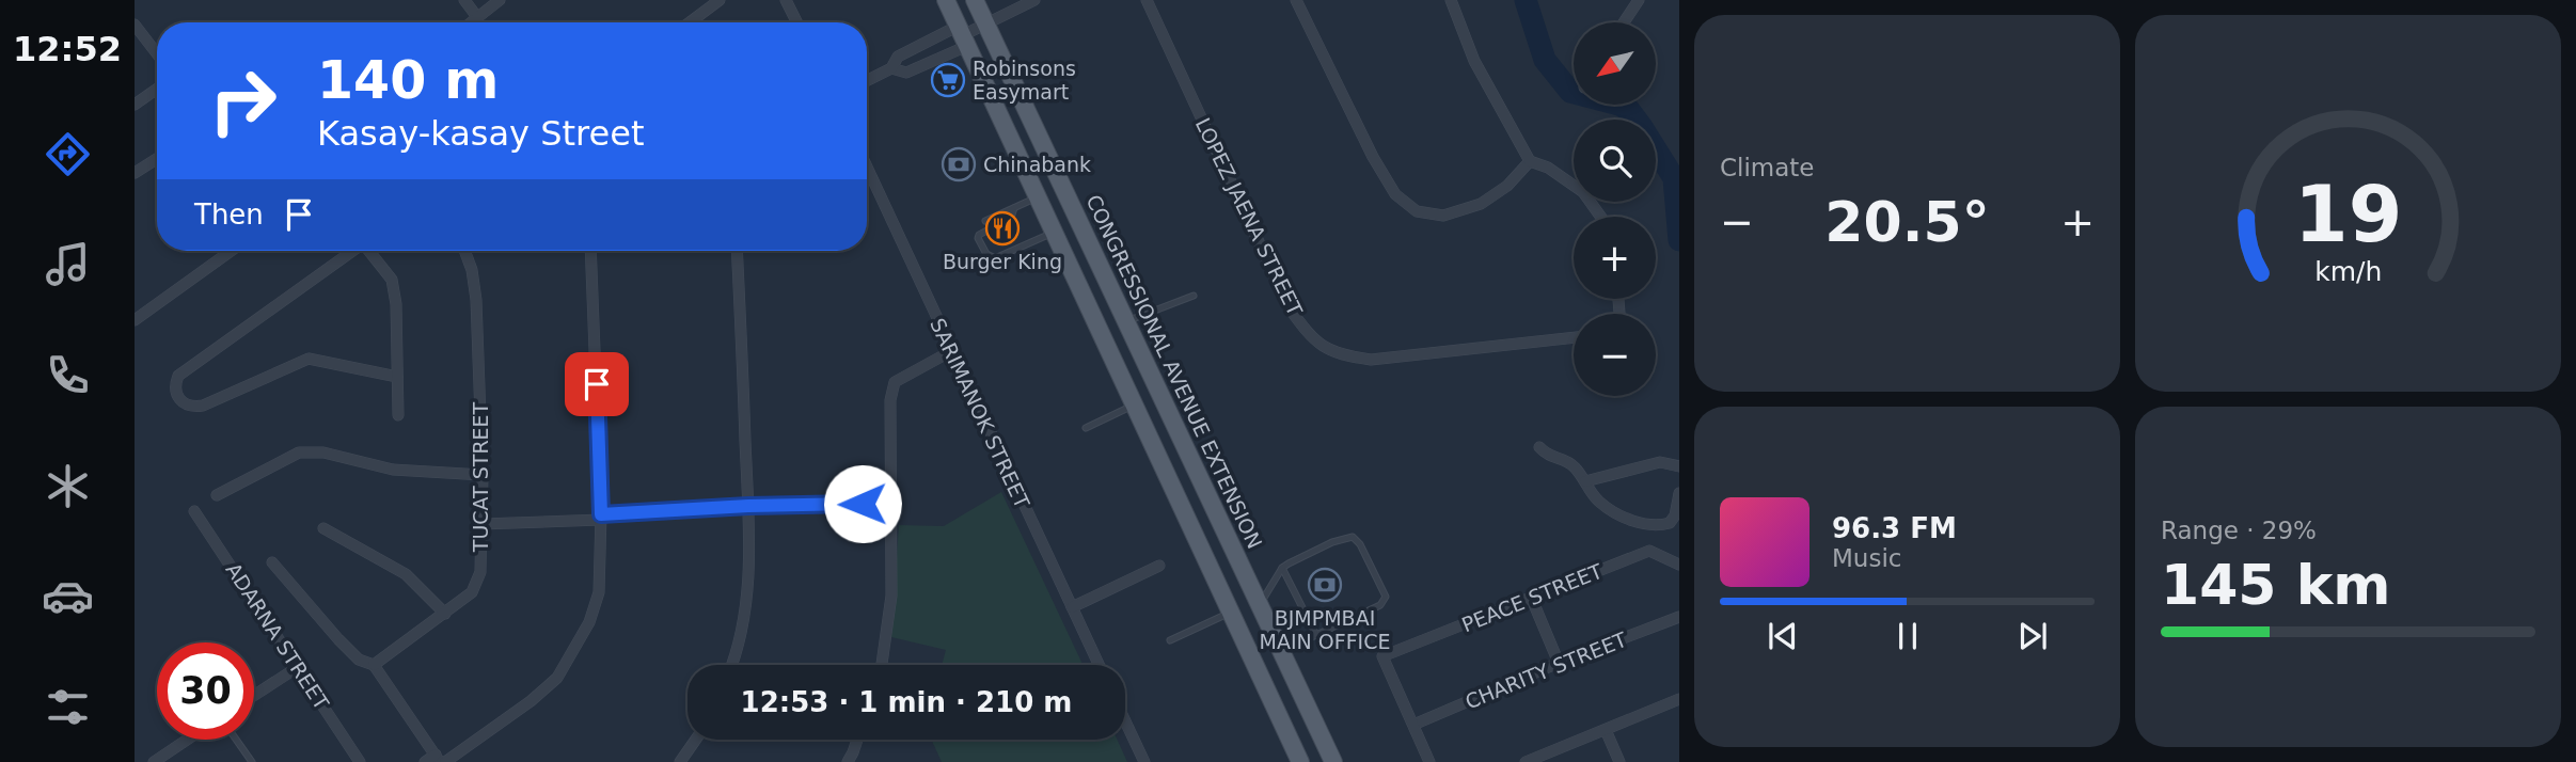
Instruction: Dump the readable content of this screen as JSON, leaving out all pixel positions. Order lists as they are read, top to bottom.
{
  "streets": {
    "main road": ["CONGRESSIONAL AVENUE EXTENSION"],
    "street": [
      "LOPEZ JAENA STREET",
      "SARIMANOK STREET",
      "TUCAT STREET",
      "PEACE STREET",
      "ADARNA STREET",
      "CHARITY STREET"
    ]
  },
  "crossings": [
    ["PEACE STREET", "CHARITY STREET"]
  ],
  "places": {
    "supermarket": ["Robinsons Easymart"],
    "bank": ["Chinabank", "BJMPMBAI MAIN OFFICE"],
    "restaurant": ["Burger King"]
  },
  "north": "bottom left",
  "page": {
    "tabs": "12:52",
    "tile": [
      "Climate",
      ["Range · 29%", "145 km"]
    ],
    "map_buttons": ["+", "−"],
    "turn": ["140 m", "Kasay-kasay Street"],
    "then": "Then",
    "heat": ["−", "20.5°", "+"],
    "song": ["96.3 FM", "Music"],
    "limit": "30",
    "trip": "12:53 · 1 min · 210 m",
    "gauge": ["19", "km/h"]
  }
}
